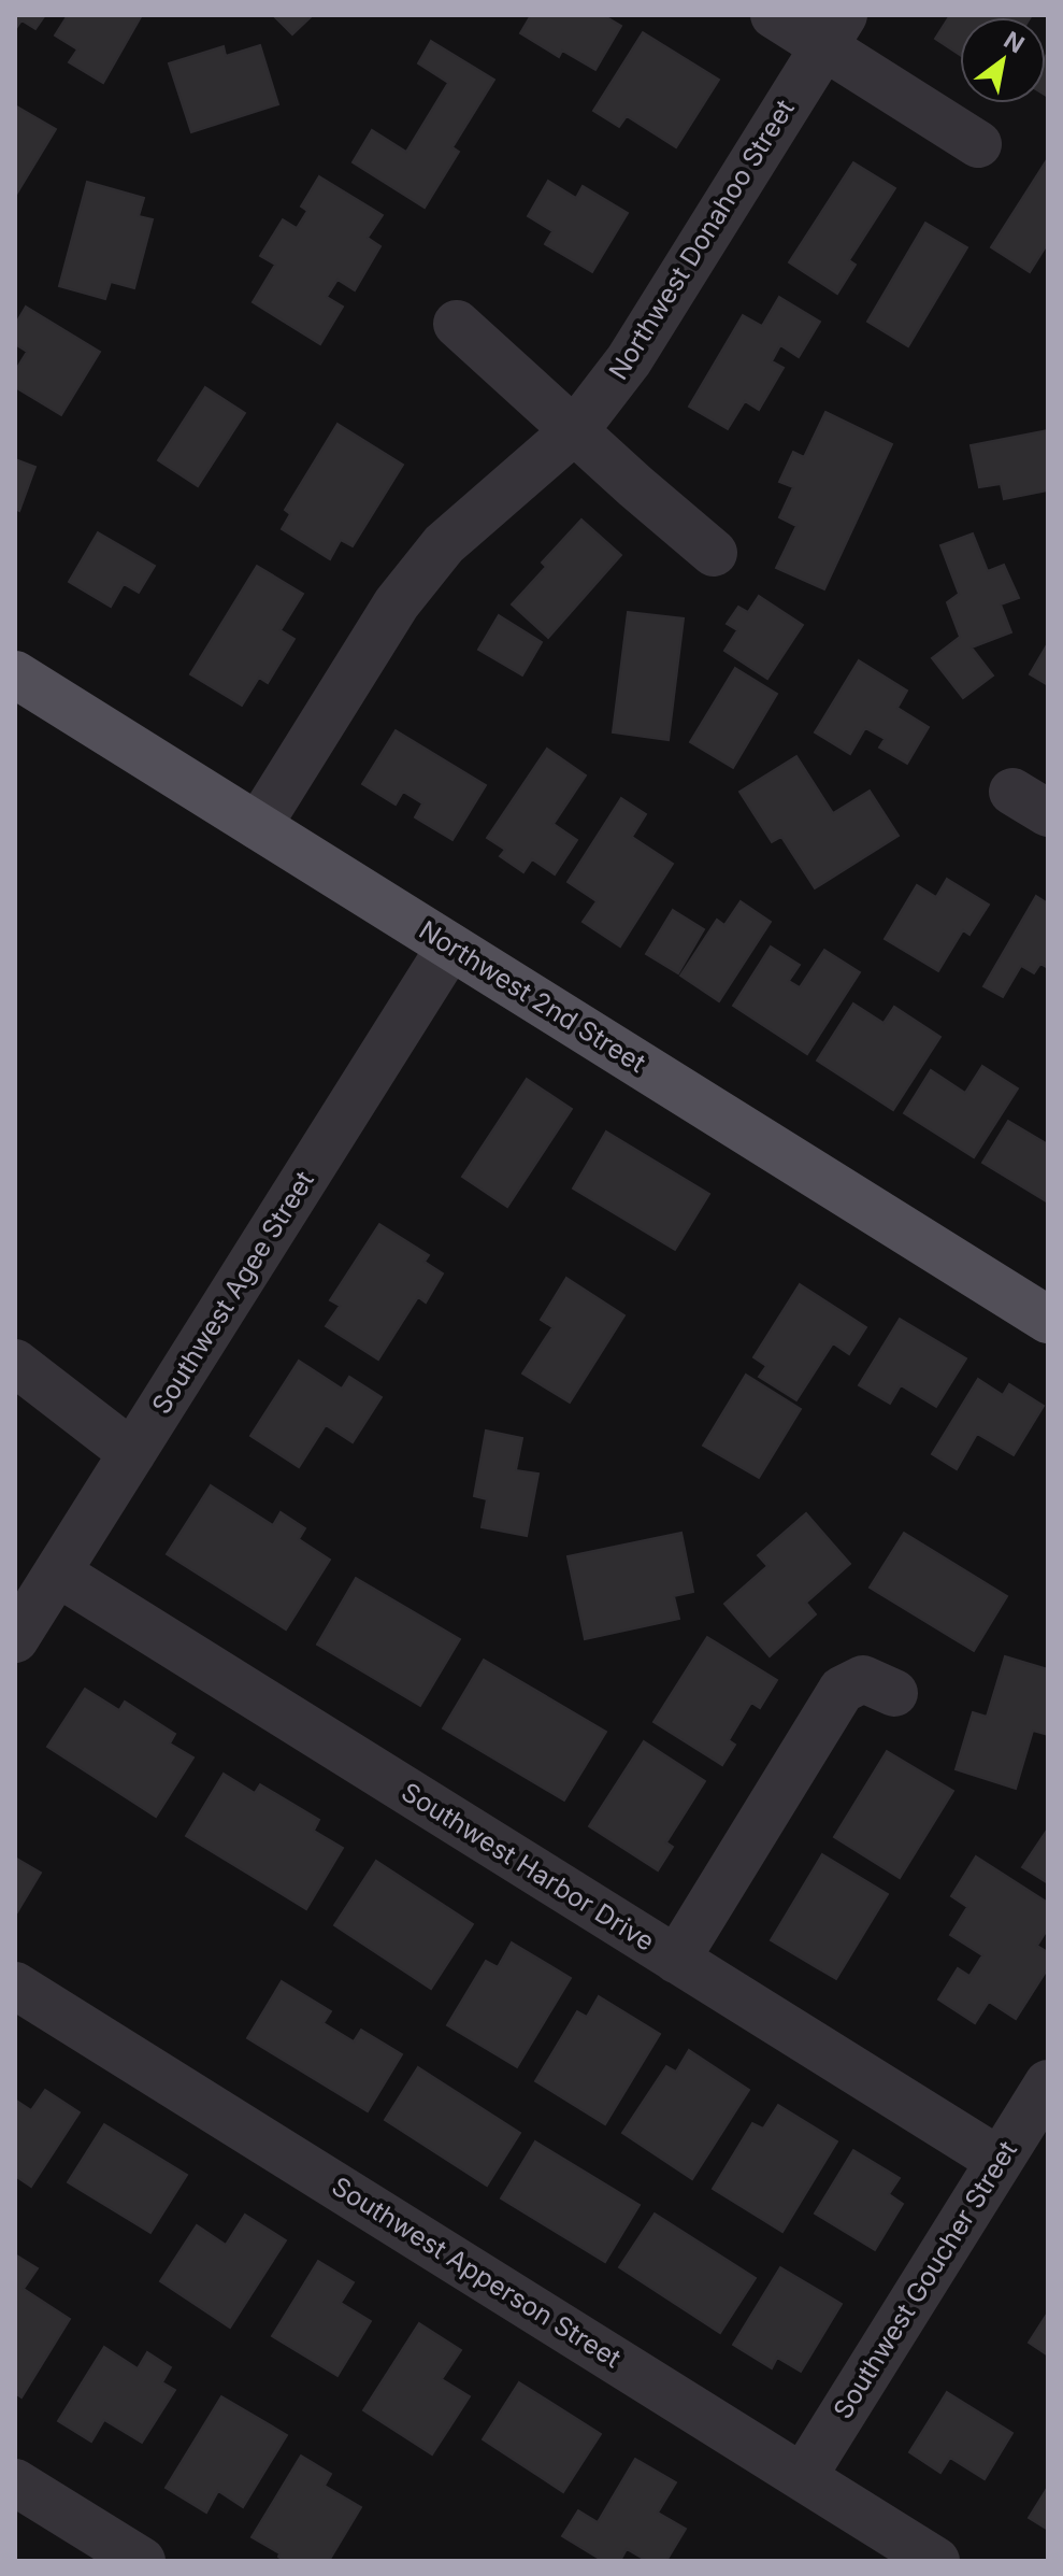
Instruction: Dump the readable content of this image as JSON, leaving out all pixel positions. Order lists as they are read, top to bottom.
{
  "streets": {
    "main road": ["Northwest 2nd Street"],
    "street": [
      "Northwest Donahoo Street",
      "Southwest Agee Street",
      "Southwest Harbor Drive",
      "Southwest Apperson Street",
      "Southwest Goucher Street"
    ]
  },
  "crossings": [
    ["Northwest Donahoo Street", "Northwest 2nd Street"],
    ["Northwest 2nd Street", "Southwest Agee Street"],
    ["Southwest Agee Street", "Southwest Harbor Drive"],
    ["Southwest Harbor Drive", "Southwest Goucher Street"],
    ["Southwest Apperson Street", "Southwest Goucher Street"]
  ],
  "north": "top right"
}
